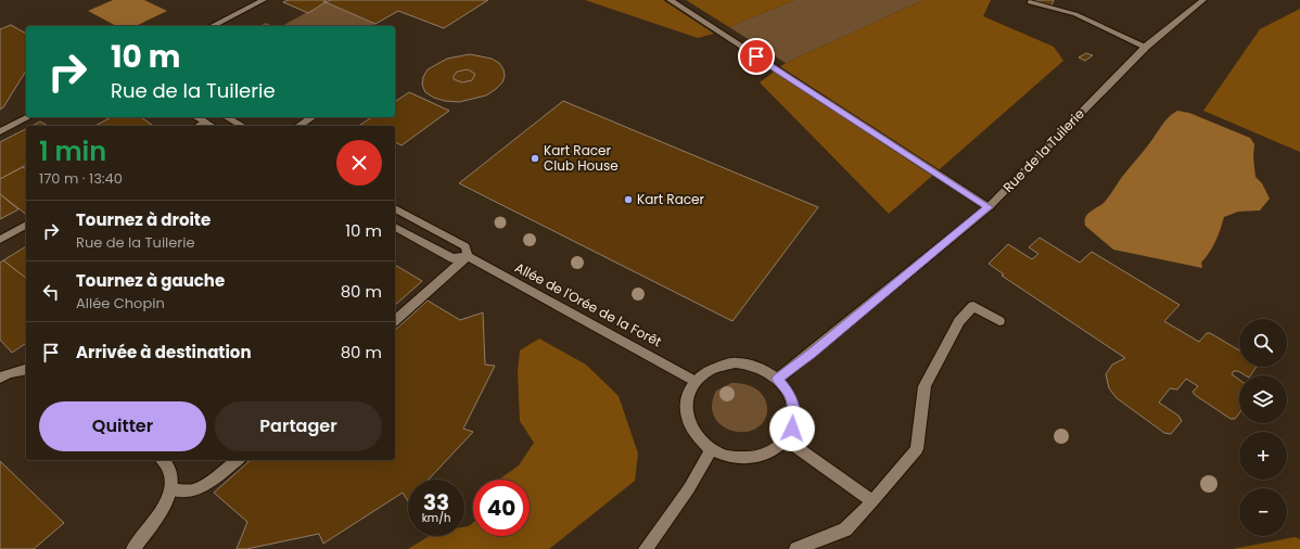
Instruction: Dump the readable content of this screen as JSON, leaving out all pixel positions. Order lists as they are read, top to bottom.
{
  "streets": {
    "street": ["Rue de la Tuilerie", "Allée de l'Orée de la Forêt"]
  },
  "crossings": [
    ["Rue de la Tuilerie", "Allée de l'Orée de la Forêt"]
  ],
  "places": ["Kart Racer Club House", "Kart Racer"],
  "page": {
    "turn": ["10 m", "Rue de la Tuilerie"],
    "heading": ["1 min", "170 m · 13:40"],
    "list": [
      {
        "name": "Tournez à droite",
        "note": "Rue de la Tuilerie",
        "value": "10 m"
      },
      {
        "name": "Tournez à gauche",
        "note": "Allée Chopin",
        "value": "80 m"
      },
      {
        "name": "Arrivée à destination",
        "value": "80 m"
      }
    ],
    "map_buttons": ["+", "−"],
    "buttons": ["Quitter", "Partager"],
    "speed": "33 km/h",
    "limit": "40"
  }
}
